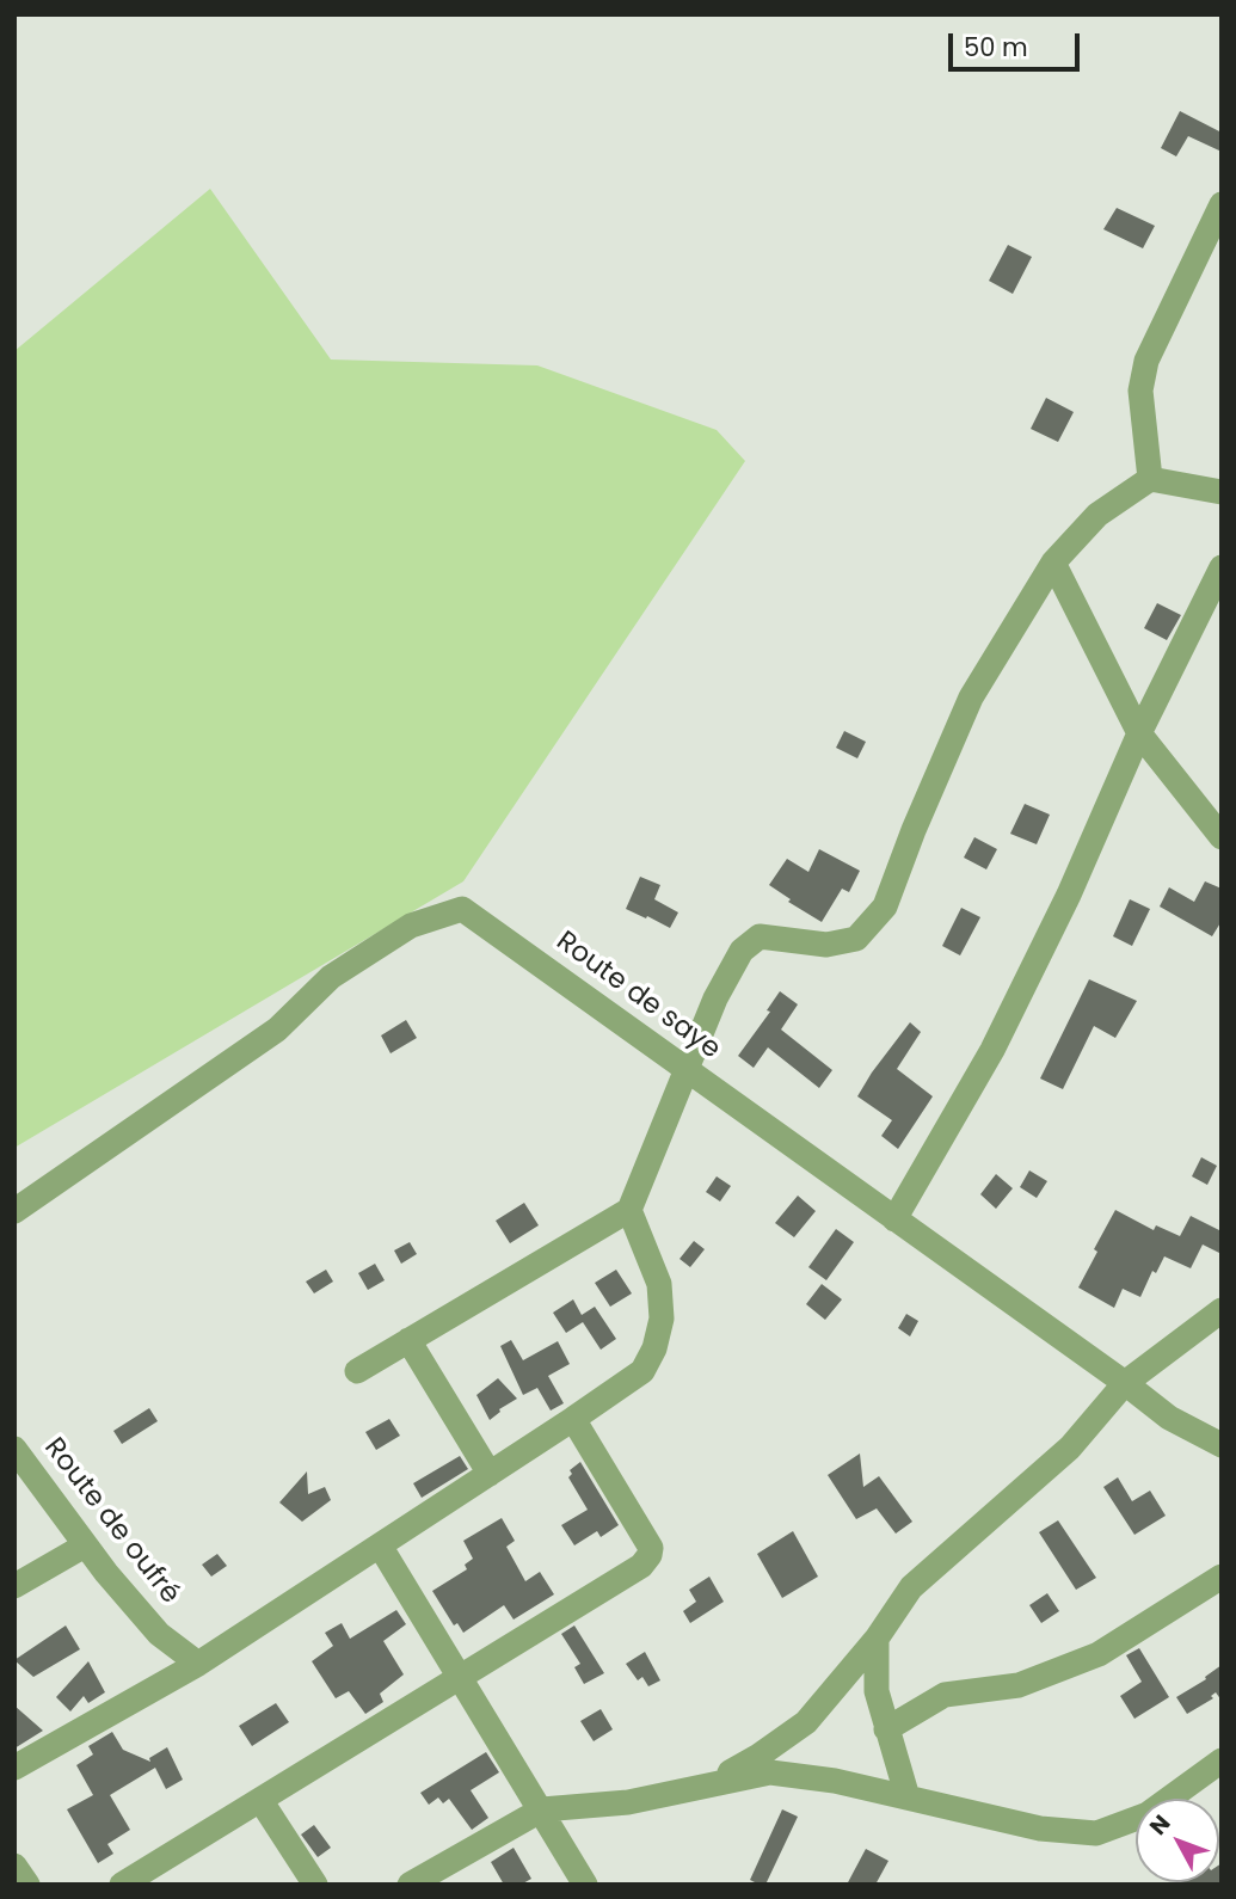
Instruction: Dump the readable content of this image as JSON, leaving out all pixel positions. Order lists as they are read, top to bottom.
{
  "streets": {
    "street": ["Route de saye", "Route de oufré"]
  },
  "scale_bar": "50 m",
  "north": "top left"
}
